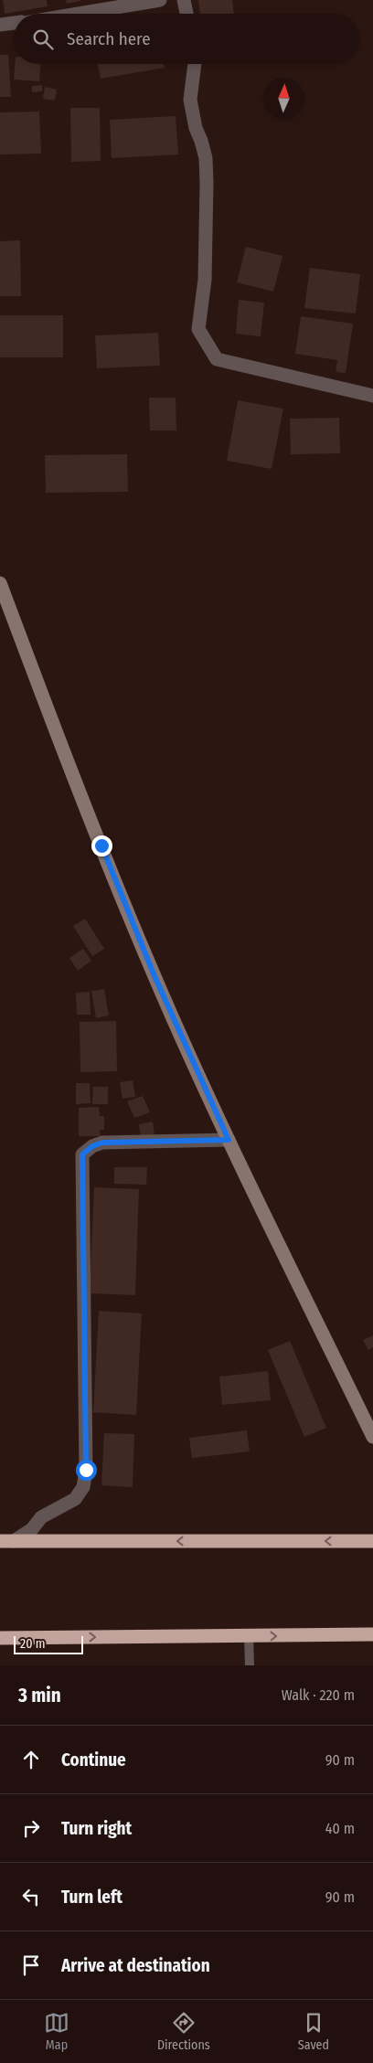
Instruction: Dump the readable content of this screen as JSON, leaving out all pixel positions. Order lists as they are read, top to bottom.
{
  "scale_bar": "20 m",
  "north": "top",
  "page": {
    "search": "Search here",
    "scale": "20 m",
    "heading": ["3 min", "Walk · 220 m"],
    "list": [
      ["Continue", "90 m"],
      ["Turn right", "40 m"],
      ["Turn left", "90 m"],
      "Arrive at destination"
    ],
    "nav": ["Map", "Directions", "Saved"]
  }
}
